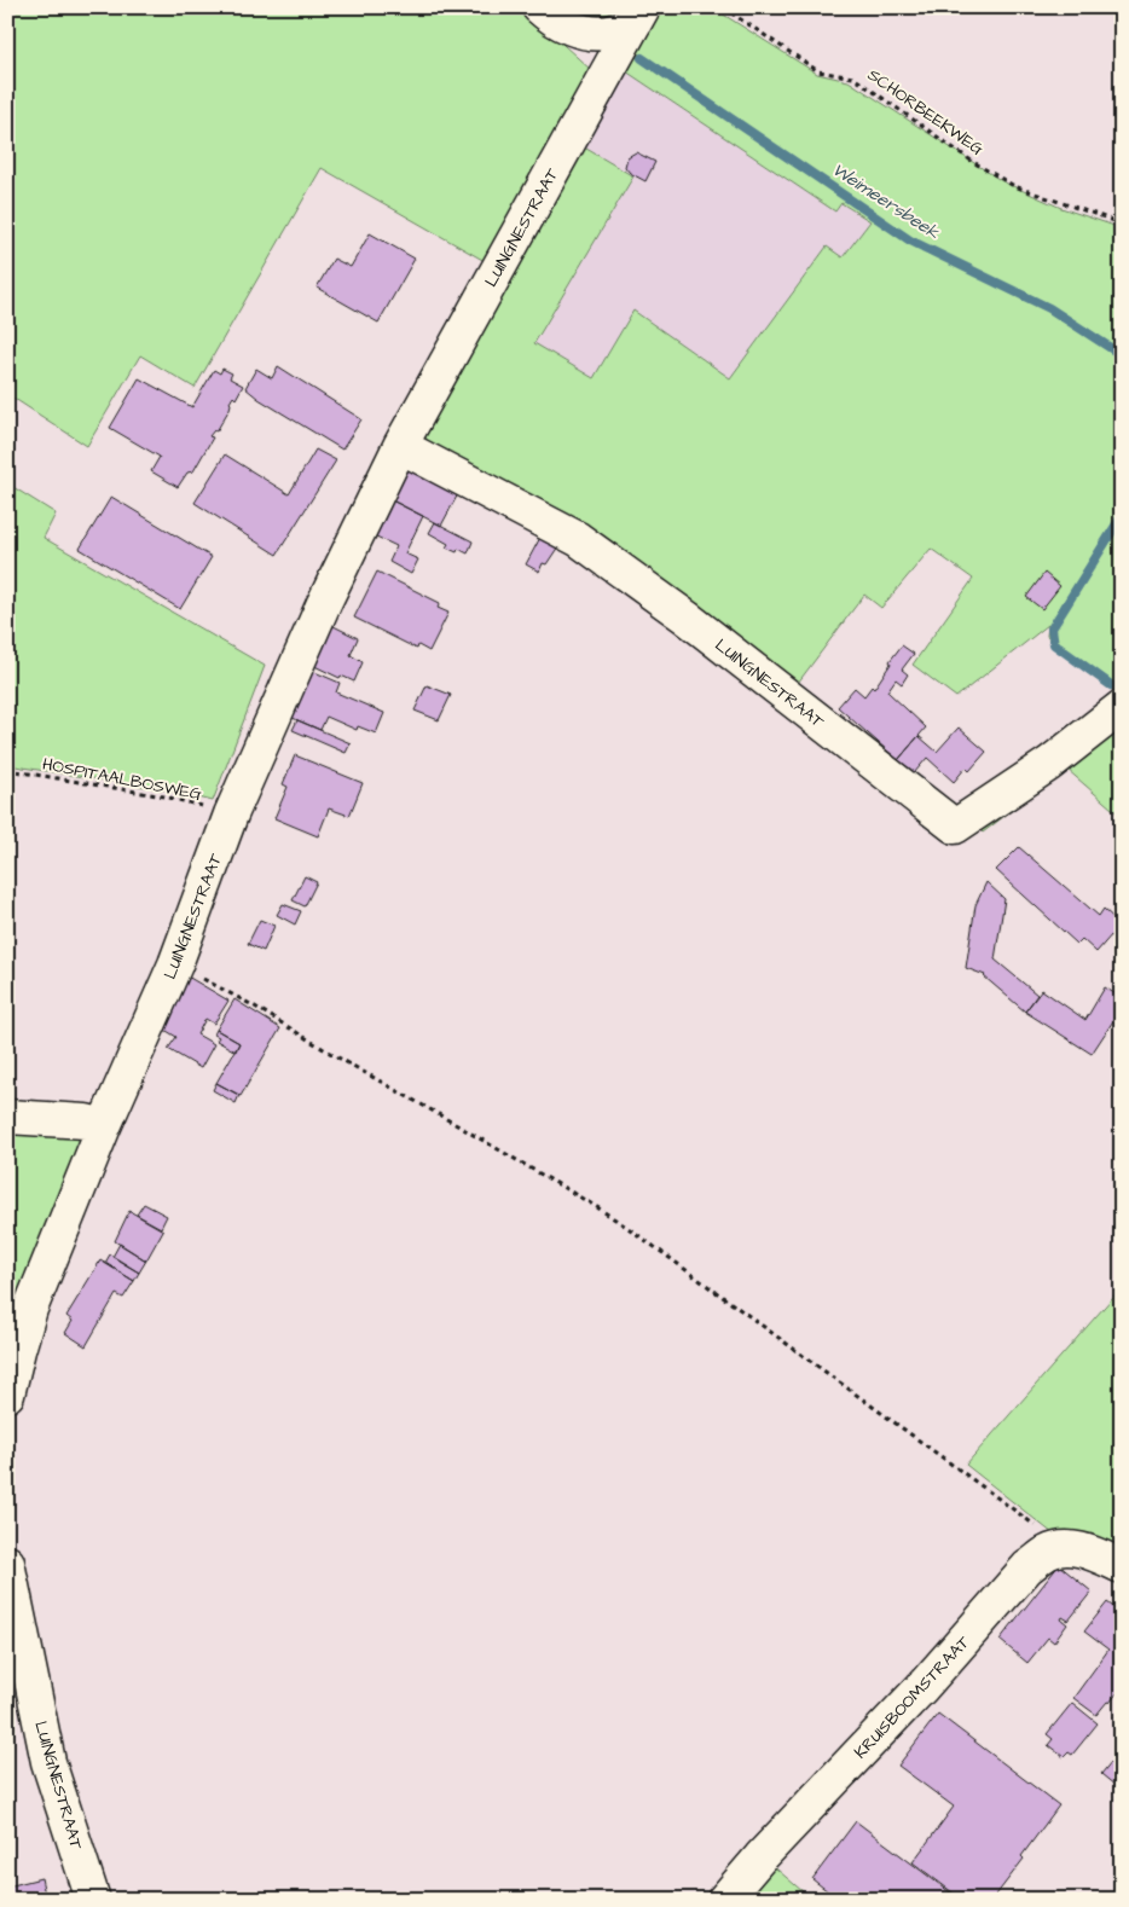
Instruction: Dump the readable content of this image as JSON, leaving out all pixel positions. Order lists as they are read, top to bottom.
{
  "streets": {
    "street": ["LUINGNESTRAAT", "KRUISBOOMSTRAAT"],
    "path": ["SCHORBEEKWEG", "HOSPITAALBOSWEG"]
  },
  "crossings": [
    ["LUINGNESTRAAT", "HOSPITAALBOSWEG"]
  ],
  "water": ["Weimeersbeek"]
}
